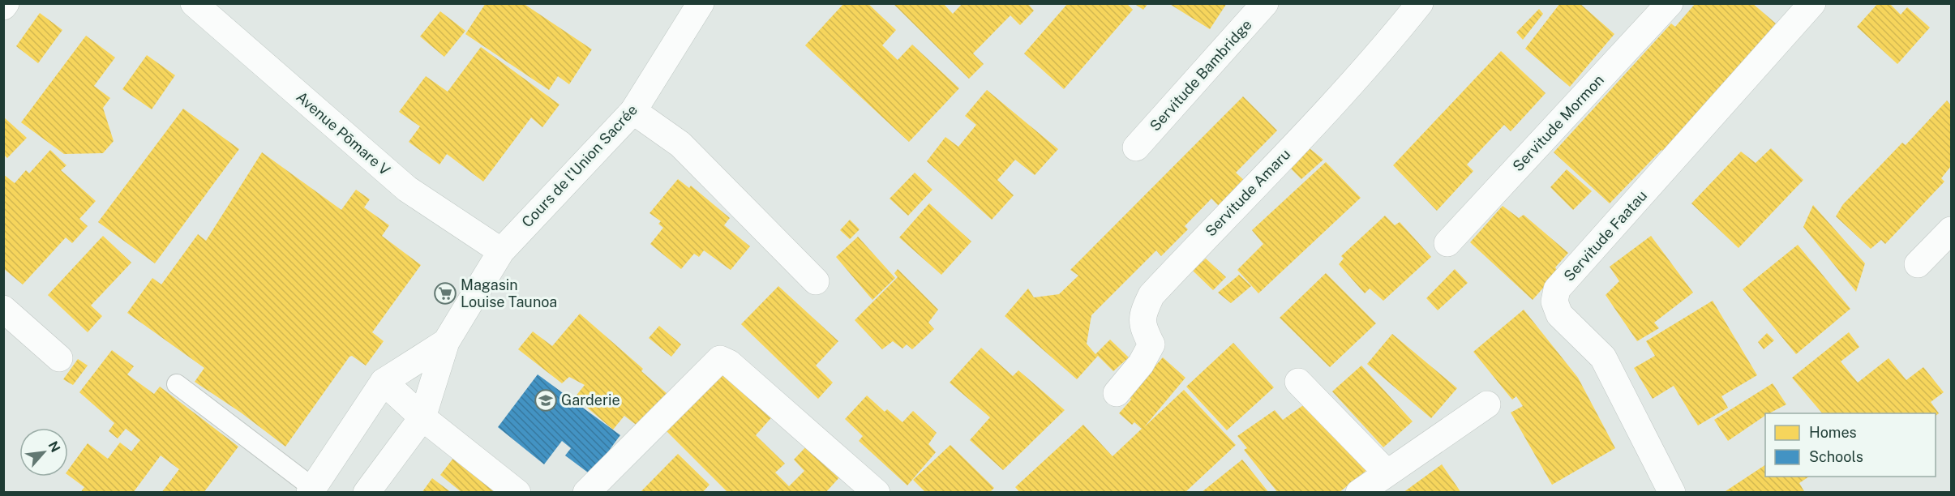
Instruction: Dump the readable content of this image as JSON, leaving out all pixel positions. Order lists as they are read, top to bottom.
{
  "streets": {
    "street": [
      "Servitude Bambridge",
      "Servitude Mormon",
      "Avenue Pōmare V",
      "Cours de l'Union Sacrée",
      "Servitude Amaru",
      "Servitude Faatau"
    ]
  },
  "crossings": [
    ["Avenue Pōmare V", "Cours de l'Union Sacrée"]
  ],
  "places": {
    "supermarket": ["Magasin Louise Taunoa"],
    "school or university": ["Garderie"]
  },
  "legend": ["Homes", "Schools"],
  "north": "top right"
}
